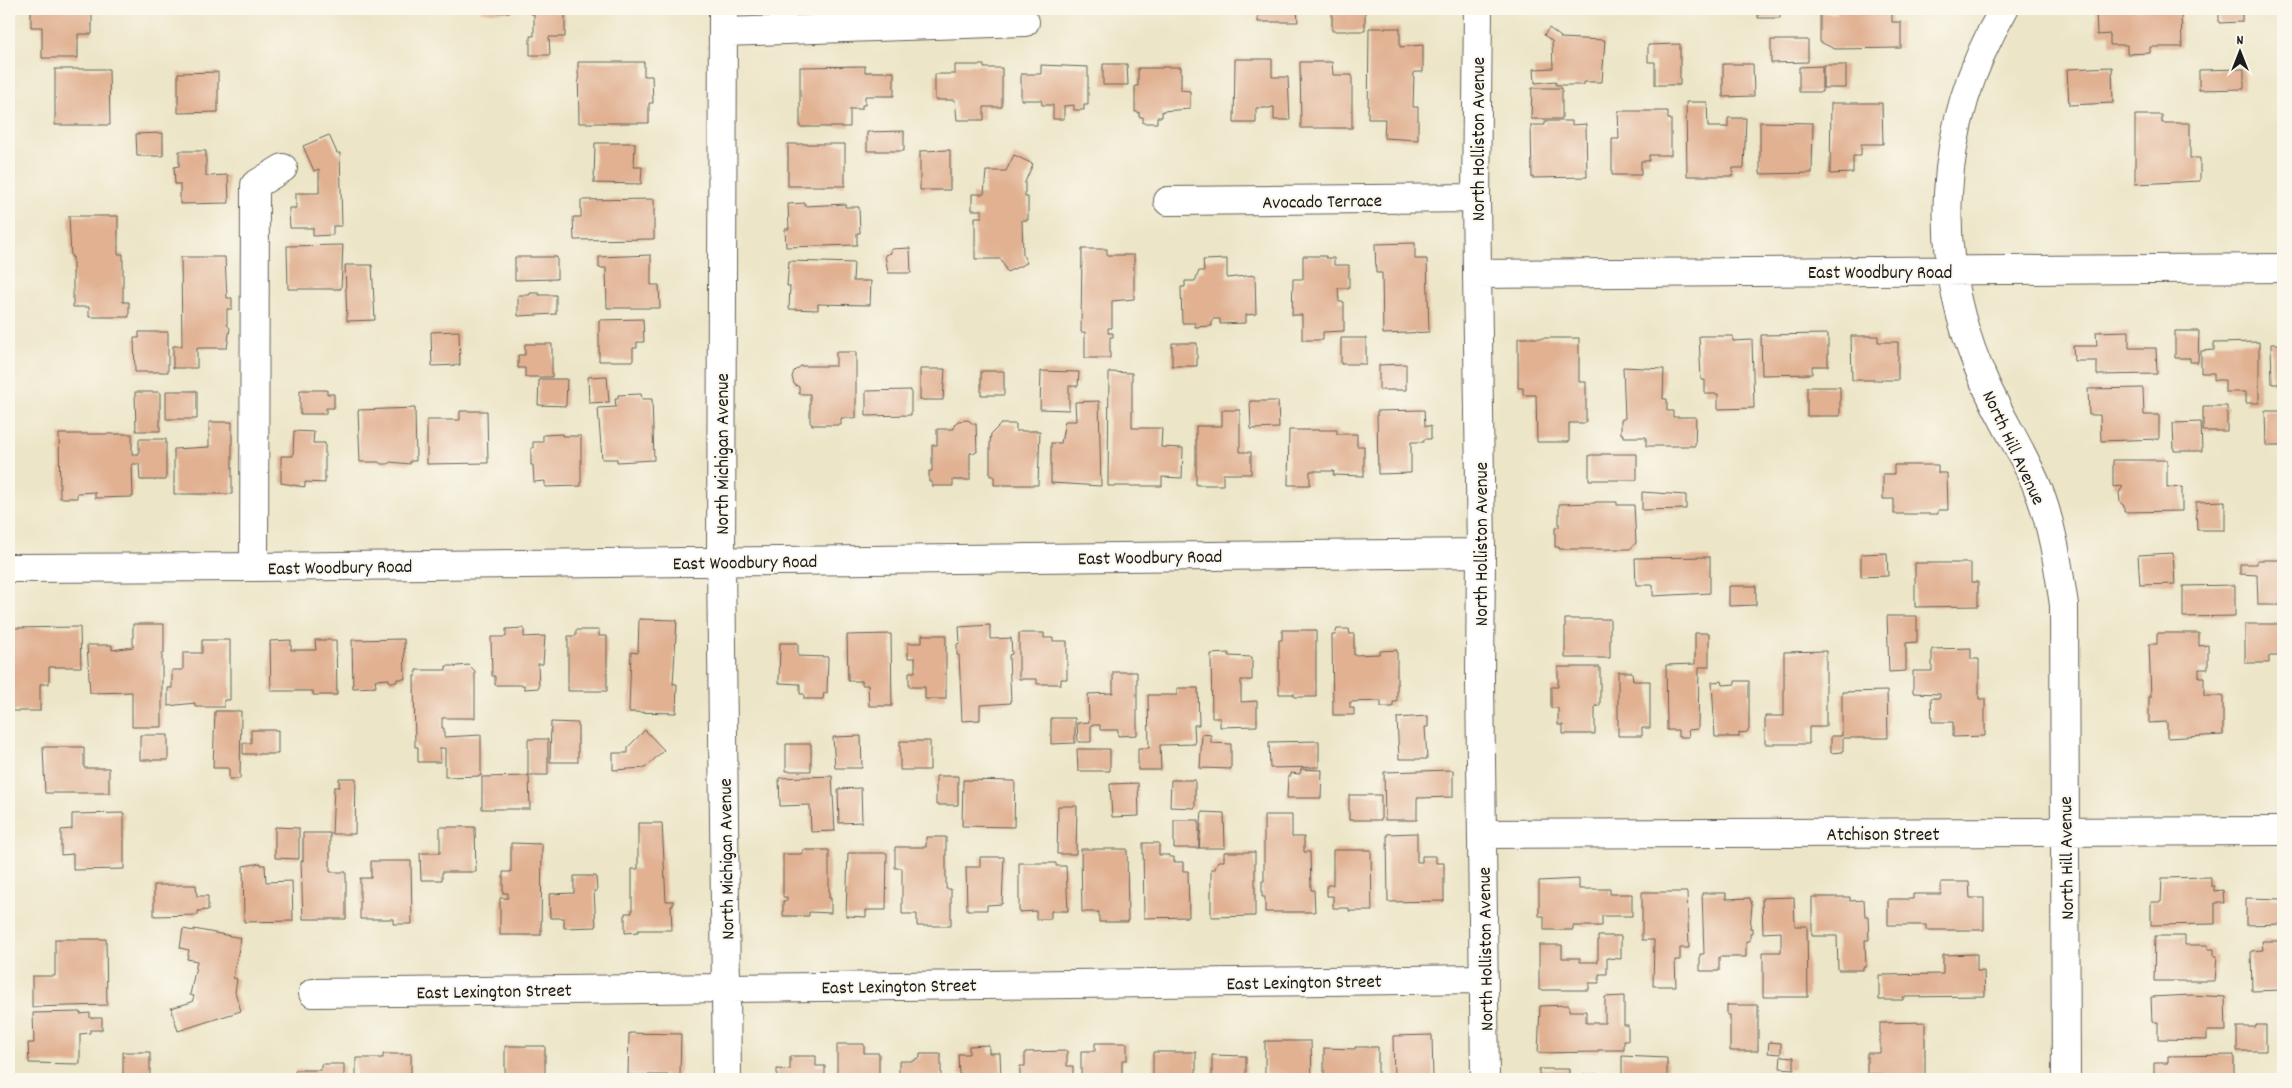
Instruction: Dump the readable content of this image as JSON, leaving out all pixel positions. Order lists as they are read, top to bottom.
{
  "streets": {
    "street": [
      "North Holliston Avenue",
      "Avocado Terrace",
      "East Woodbury Road",
      "North Hill Avenue",
      "North Michigan Avenue",
      "Atchison Street",
      "East Lexington Street"
    ]
  },
  "crossings": [
    ["North Holliston Avenue", "Avocado Terrace"],
    ["North Holliston Avenue", "East Woodbury Road"],
    ["North Holliston Avenue", "Atchison Street"],
    ["North Holliston Avenue", "East Lexington Street"],
    ["East Woodbury Road", "North Hill Avenue"],
    ["East Woodbury Road", "North Michigan Avenue"],
    ["North Hill Avenue", "Atchison Street"],
    ["North Michigan Avenue", "East Lexington Street"]
  ],
  "north": "top"
}
